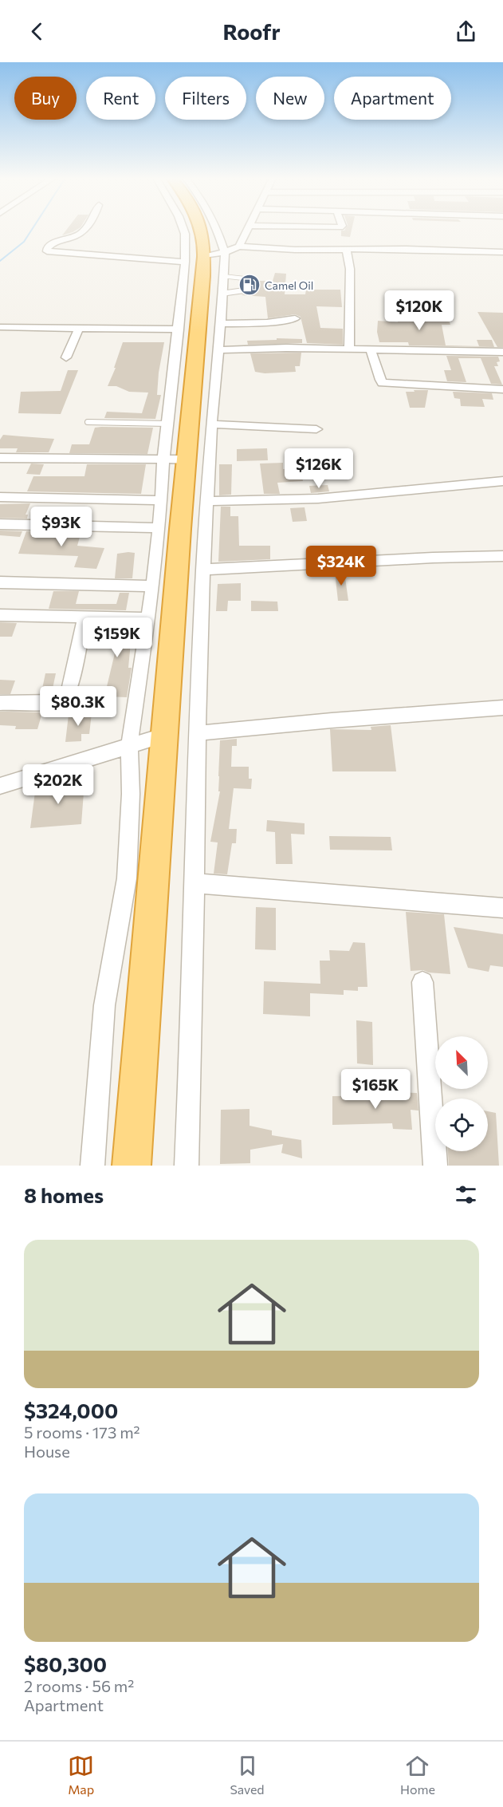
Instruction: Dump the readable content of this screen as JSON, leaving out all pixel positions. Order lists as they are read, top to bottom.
{
  "places": {
    "fuel station": ["Camel Oil"]
  },
  "north": "top left",
  "page": {
    "header": "Roofr",
    "chip": [
      "Buy",
      "Rent",
      "Filters",
      "New",
      "Apartment"
    ],
    "price": [
      "$120K",
      "$126K",
      "$93K",
      "$324K",
      "$159K",
      "$80.3K",
      "$202K",
      "$165K"
    ],
    "heading": "8 homes",
    "list": [
      {
        "name": "$324,000",
        "note": "5 rooms · 173 m² · House"
      },
      {
        "name": "$80,300",
        "note": "2 rooms · 56 m² · Apartment"
      }
    ],
    "tabs": ["Map", "Saved", "Home"]
  }
}
